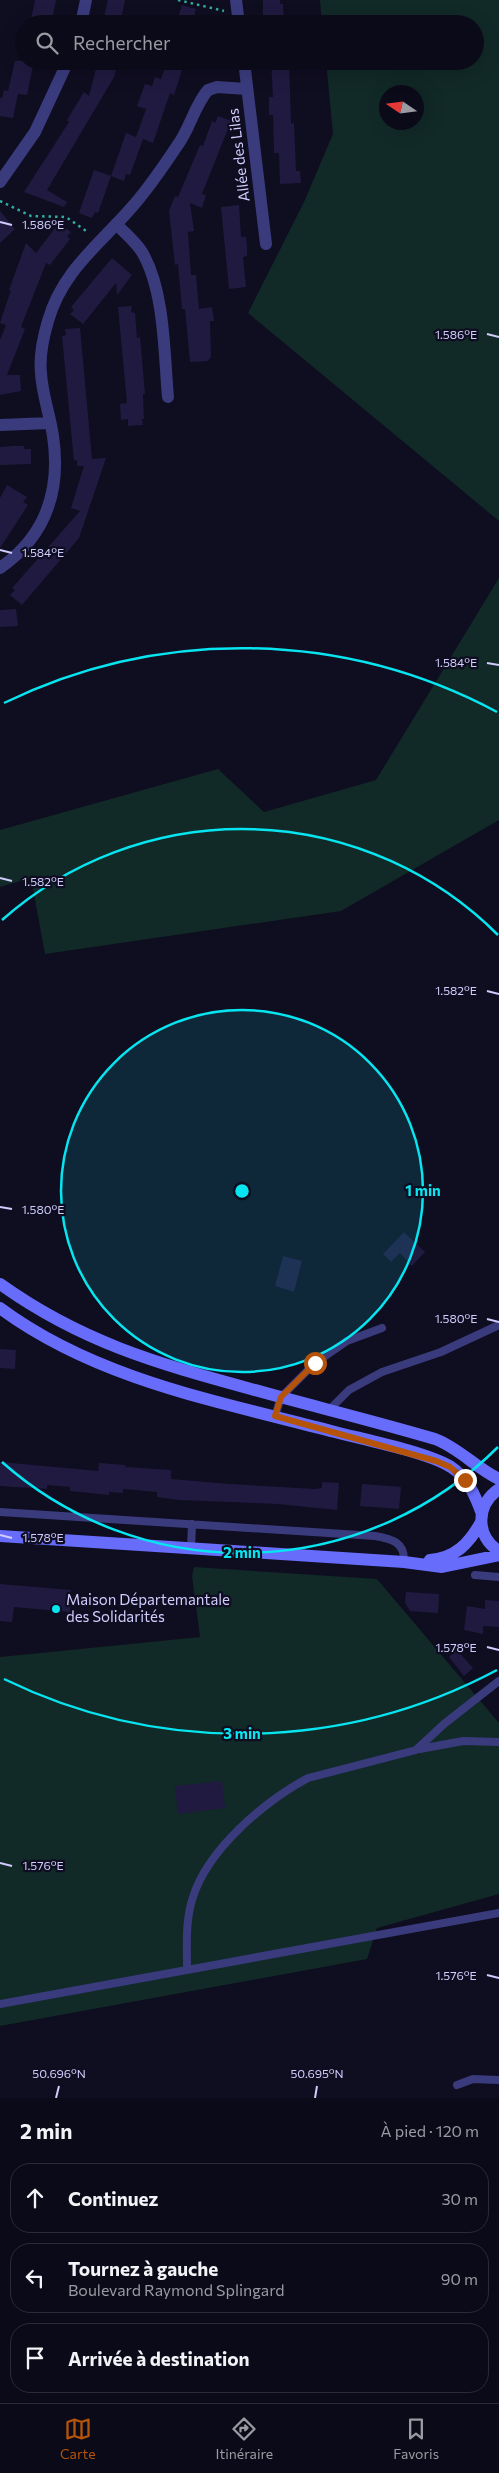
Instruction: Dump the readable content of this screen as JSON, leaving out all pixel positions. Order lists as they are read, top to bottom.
{
  "streets": {
    "street": ["Allée des Lilas"]
  },
  "places": ["Maison Départemantale des Solidarités"],
  "north": "left",
  "page": {
    "search": "Rechercher",
    "heading": ["2 min", "À pied · 120 m"],
    "list": [
      ["Continuez", "30 m"],
      ["Tournez à gauche", "Boulevard Raymond Splingard", "90 m"],
      "Arrivée à destination"
    ],
    "nav": ["Carte", "Itinéraire", "Favoris"]
  },
  "coordinates": [
    "1.586°E",
    "1.584°E",
    "1.582°E",
    "1.580°E",
    "1.578°E",
    "1.576°E",
    "50.696°N",
    "50.695°N"
  ],
  "rings": ["1 min", "2 min", "3 min"]
}
